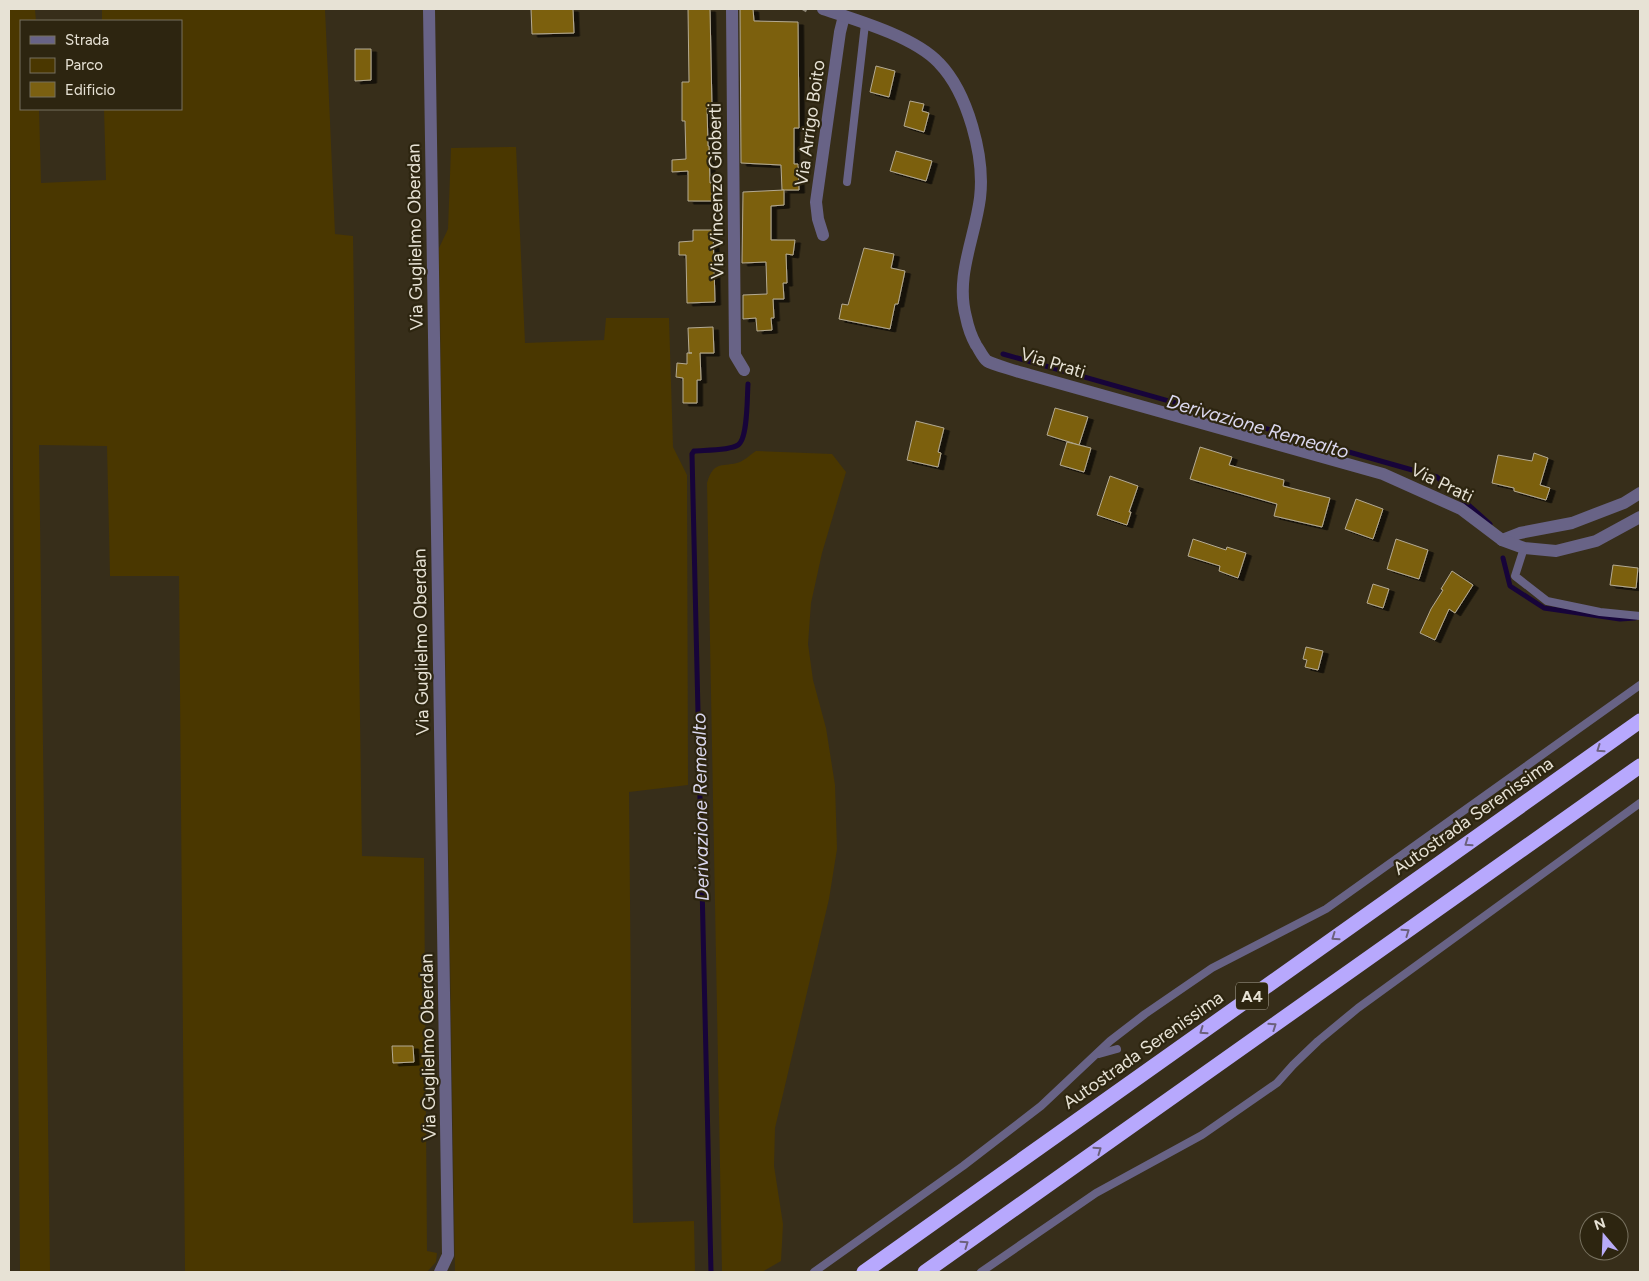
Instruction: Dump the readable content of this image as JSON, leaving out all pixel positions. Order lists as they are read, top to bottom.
{
  "streets": {
    "highway": ["Autostrada Serenissima", "A4"],
    "street": [
      "Via Arrigo Boito",
      "Via Vincenzo Gioberti",
      "Via Guglielmo Oberdan",
      "Via Prati"
    ]
  },
  "crossings": [
    ["Via Arrigo Boito", "Via Prati"]
  ],
  "water": ["Derivazione Remealto"],
  "legend": ["Strada", "Parco", "Edificio"],
  "north": "top"
}
